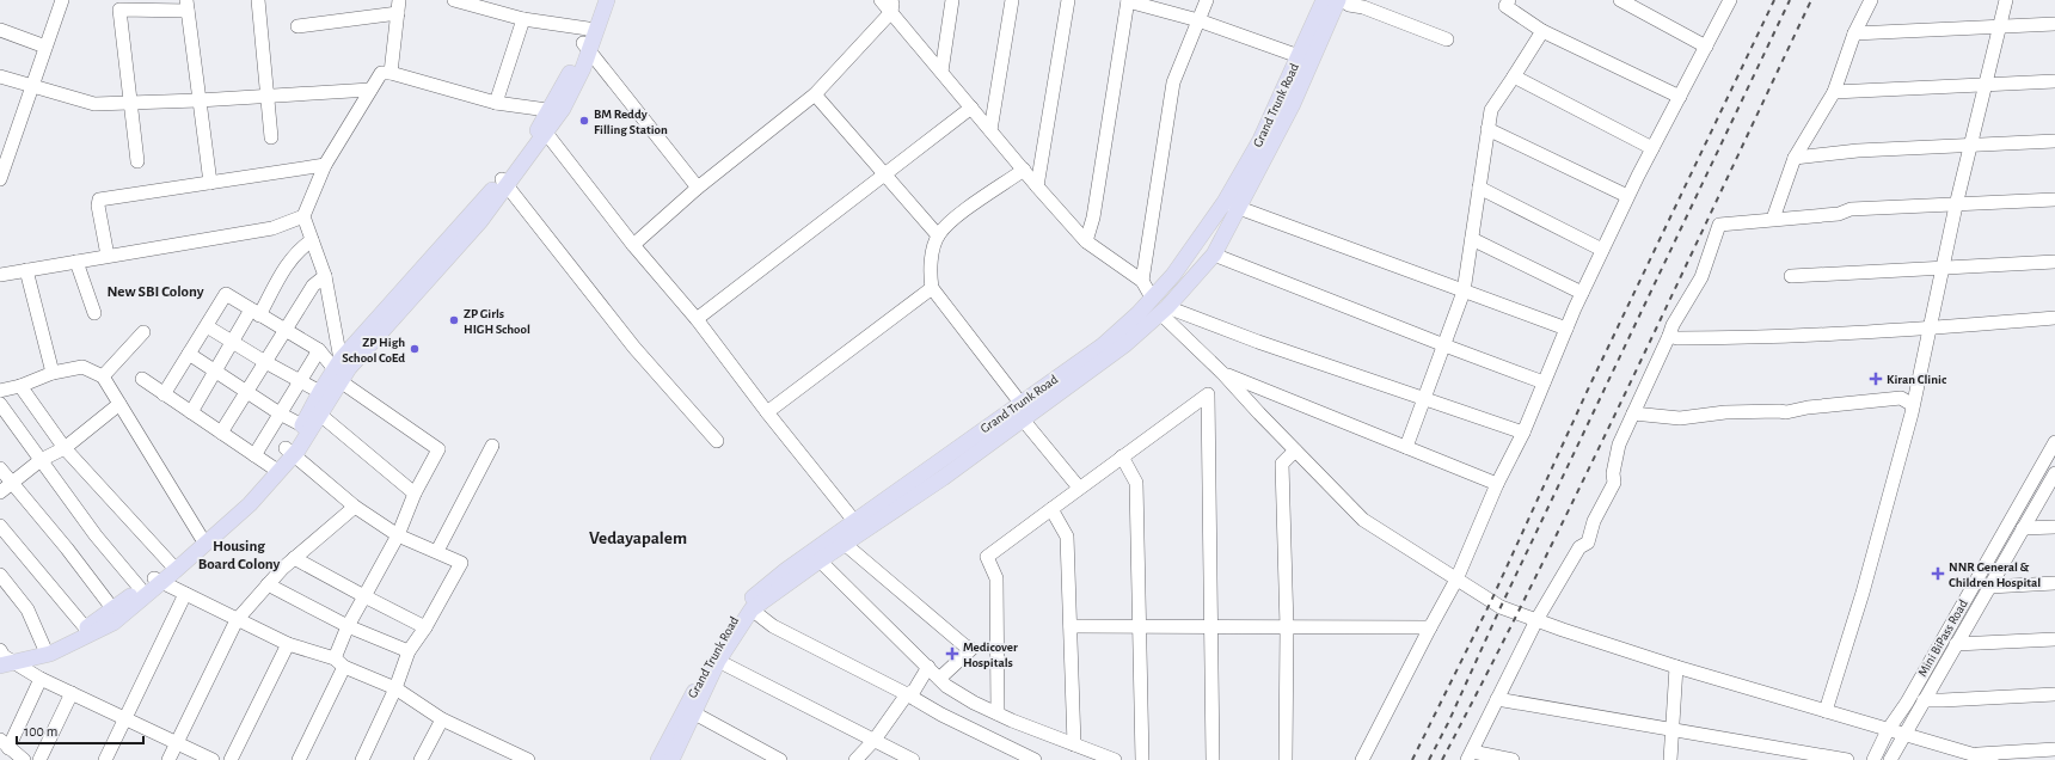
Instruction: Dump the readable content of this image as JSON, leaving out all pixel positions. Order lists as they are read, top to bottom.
{
  "streets": {
    "main road": ["Grand Trunk Road"],
    "street": ["Mini BiPass Road"]
  },
  "districts": ["New SBI Colony", "Vedayapalem", "Housing Board Colony"],
  "places": {
    "other": ["BM Reddy Filling Station", "ZP Girls HIGH School", "ZP High School CoEd"],
    "health": ["Kiran Clinic", "NNR General & Children Hospital", "Medicover Hospitals"]
  },
  "scale_bar": "100 m"
}
